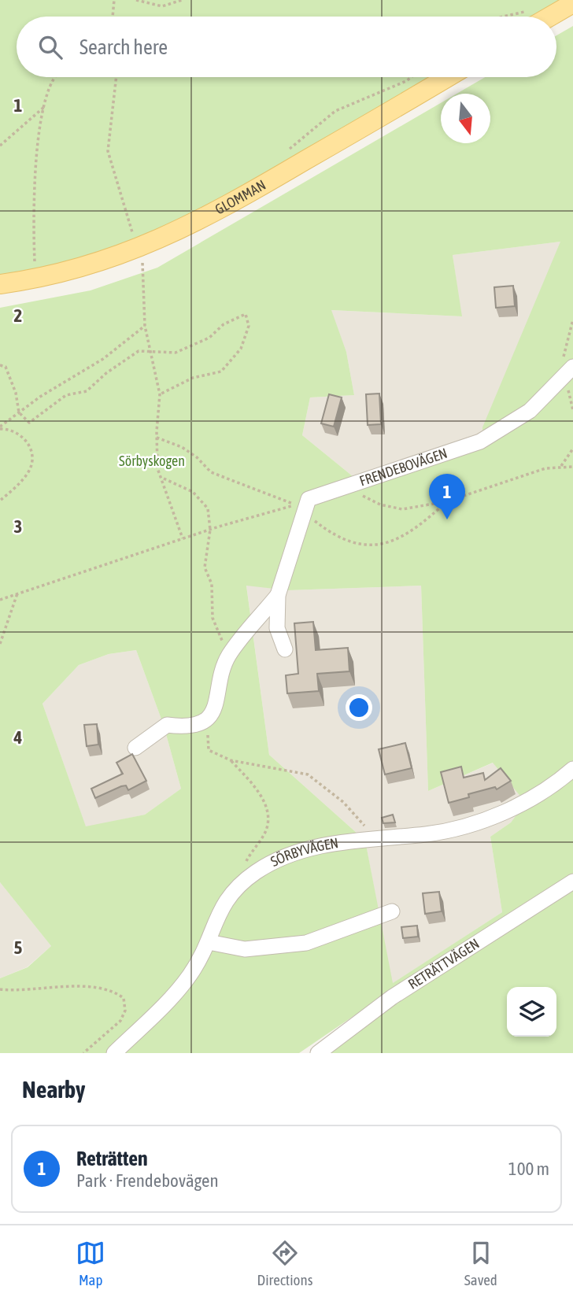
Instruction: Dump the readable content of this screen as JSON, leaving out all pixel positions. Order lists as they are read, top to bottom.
{
  "streets": {
    "main road": ["GLOMMAN"],
    "street": ["FRENDEBOVÄGEN", "SÖRBYVÄGEN", "RETRÄTTVÄGEN"]
  },
  "parks": ["Sörbyskogen"],
  "north": "bottom",
  "page": {
    "search": "Search here",
    "pins": "1",
    "heading": "Nearby",
    "list": [
      {
        "mark": "1",
        "name": "Reträtten",
        "note": "Park · Frendebovägen",
        "value": "100 m"
      }
    ],
    "nav": ["Map", "Directions", "Saved"]
  },
  "grid": {
    "rows": [
      "1",
      "2",
      "3",
      "4",
      "5"
    ]
  }
}
